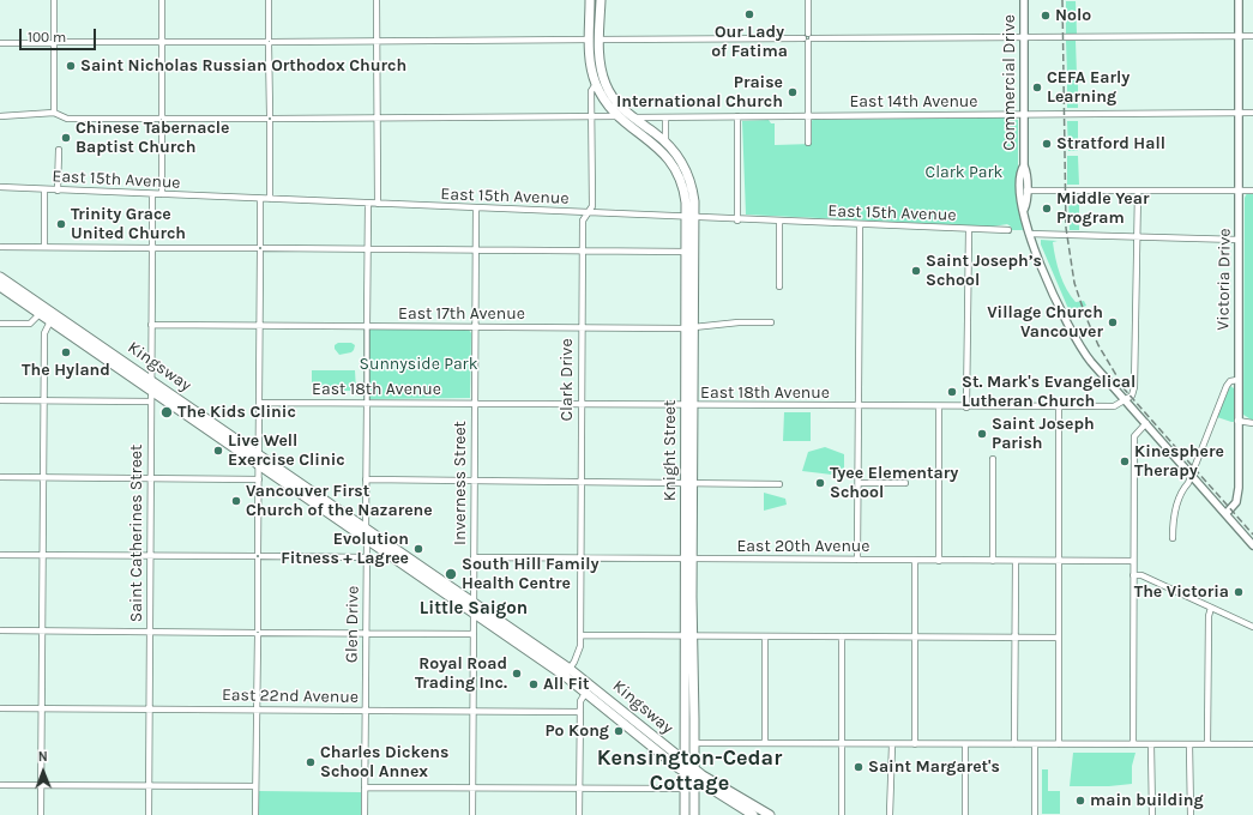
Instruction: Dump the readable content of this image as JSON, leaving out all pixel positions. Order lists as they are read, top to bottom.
{
  "streets": {
    "main road": ["Kingsway", "Clark Drive", "Knight Street"],
    "street": [
      "Commercial Drive",
      "East 14th Avenue",
      "East 15th Avenue",
      "Victoria Drive",
      "East 17th Avenue",
      "East 18th Avenue",
      "Inverness Street",
      "Saint Catherines Street",
      "East 20th Avenue",
      "Glen Drive",
      "East 22nd Avenue"
    ]
  },
  "crossings": [
    ["Commercial Drive", "East 14th Avenue"],
    ["Commercial Drive", "Victoria Drive"],
    ["Commercial Drive", "East 18th Avenue"],
    ["East 14th Avenue", "Victoria Drive"],
    ["East 14th Avenue", "Clark Drive"],
    ["East 14th Avenue", "Knight Street"],
    ["East 15th Avenue", "Clark Drive"],
    ["East 15th Avenue", "Knight Street"],
    ["East 15th Avenue", "Inverness Street"],
    ["East 15th Avenue", "Saint Catherines Street"],
    ["East 15th Avenue", "Glen Drive"],
    ["East 17th Avenue", "Clark Drive"],
    ["East 17th Avenue", "Knight Street"],
    ["East 17th Avenue", "Inverness Street"],
    ["East 17th Avenue", "Saint Catherines Street"],
    ["East 17th Avenue", "Glen Drive"],
    ["Kingsway", "Clark Drive"],
    ["Kingsway", "Knight Street"],
    ["Kingsway", "Inverness Street"],
    ["Kingsway", "Saint Catherines Street"],
    ["Kingsway", "Glen Drive"],
    ["Clark Drive", "East 18th Avenue"],
    ["Clark Drive", "Knight Street"],
    ["Clark Drive", "East 20th Avenue"],
    ["East 18th Avenue", "Knight Street"],
    ["East 18th Avenue", "Inverness Street"],
    ["East 18th Avenue", "Glen Drive"],
    ["Knight Street", "East 20th Avenue"],
    ["Inverness Street", "East 20th Avenue"],
    ["Inverness Street", "East 22nd Avenue"],
    ["Saint Catherines Street", "East 22nd Avenue"],
    ["Glen Drive", "East 22nd Avenue"]
  ],
  "districts": ["Little Saigon", "Kensington-Cedar Cottage"],
  "parks": ["Clark Park", "Sunnyside Park"],
  "places": [
    "Our Lady of Fatima",
    "Nolo",
    "Saint Nicholas Russian Orthodox Church",
    "CEFA Early Learning",
    "Praise International Church",
    "Chinese Tabernacle Baptist Church",
    "Stratford Hall",
    "Middle Year Program",
    "Trinity Grace United Church",
    "Saint Joseph’s School",
    "Village Church Vancouver",
    "The Hyland",
    "St. Mark's Evangelical Lutheran Church",
    "The Kids Clinic",
    "Saint Joseph Parish",
    "Live Well Exercise Clinic",
    "Kinesphere Therapy",
    "Tyee Elementary School",
    "Vancouver First Church of the Nazarene",
    "Evolution Fitness + Lagree",
    "South Hill Family Health Centre",
    "The Victoria",
    "Royal Road Trading Inc.",
    "All Fit",
    "Po Kong",
    "Charles Dickens School Annex",
    "Saint Margaret's",
    "main building"
  ],
  "scale_bar": "100 m",
  "north": "top"
}
